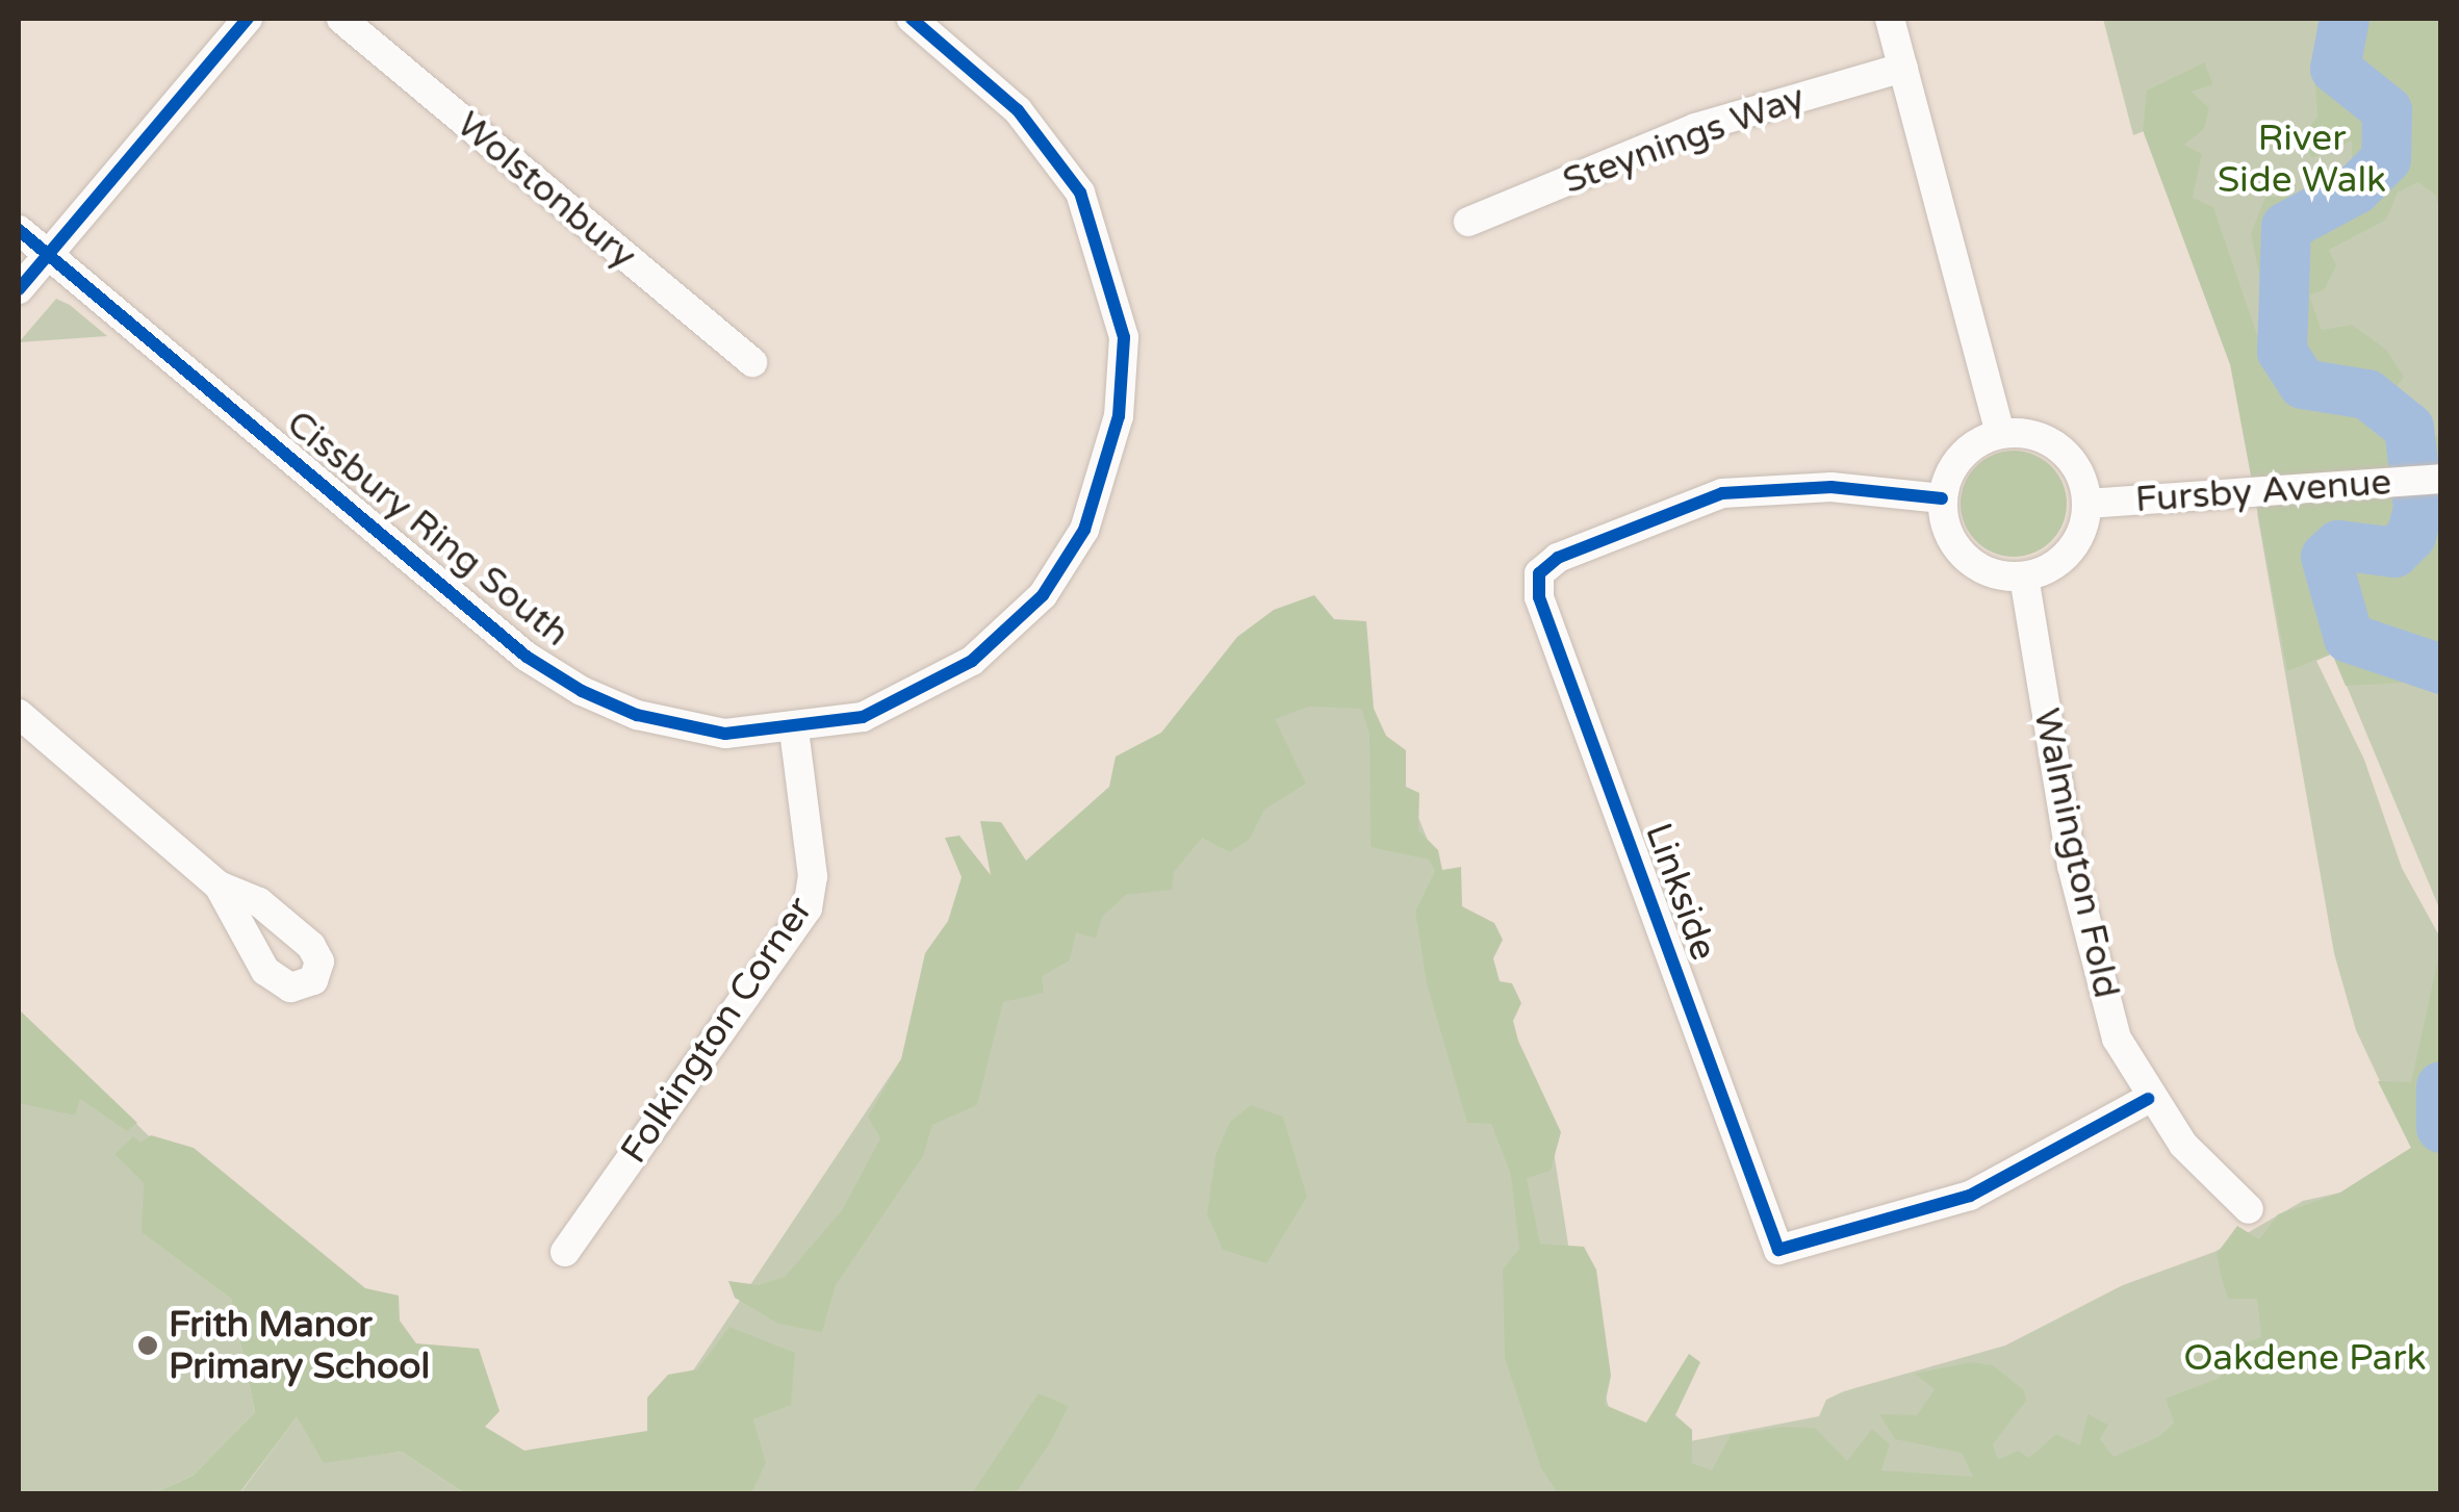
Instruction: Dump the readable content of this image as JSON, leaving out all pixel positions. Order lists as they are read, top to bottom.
{
  "streets": {
    "street": [
      "Steynings Way",
      "Wolstonbury",
      "Fursby Avenue",
      "Cissbury Ring South",
      "Walmington Fold",
      "Linkside",
      "Folkington Corner"
    ]
  },
  "crossings": [
    ["Fursby Avenue", "Walmington Fold"],
    ["Fursby Avenue", "Linkside"],
    ["Cissbury Ring South", "Folkington Corner"],
    ["Walmington Fold", "Linkside"]
  ],
  "parks": ["River Side Walk", "Oakdene Park"],
  "places": ["Frith Manor Primary School"]
}
